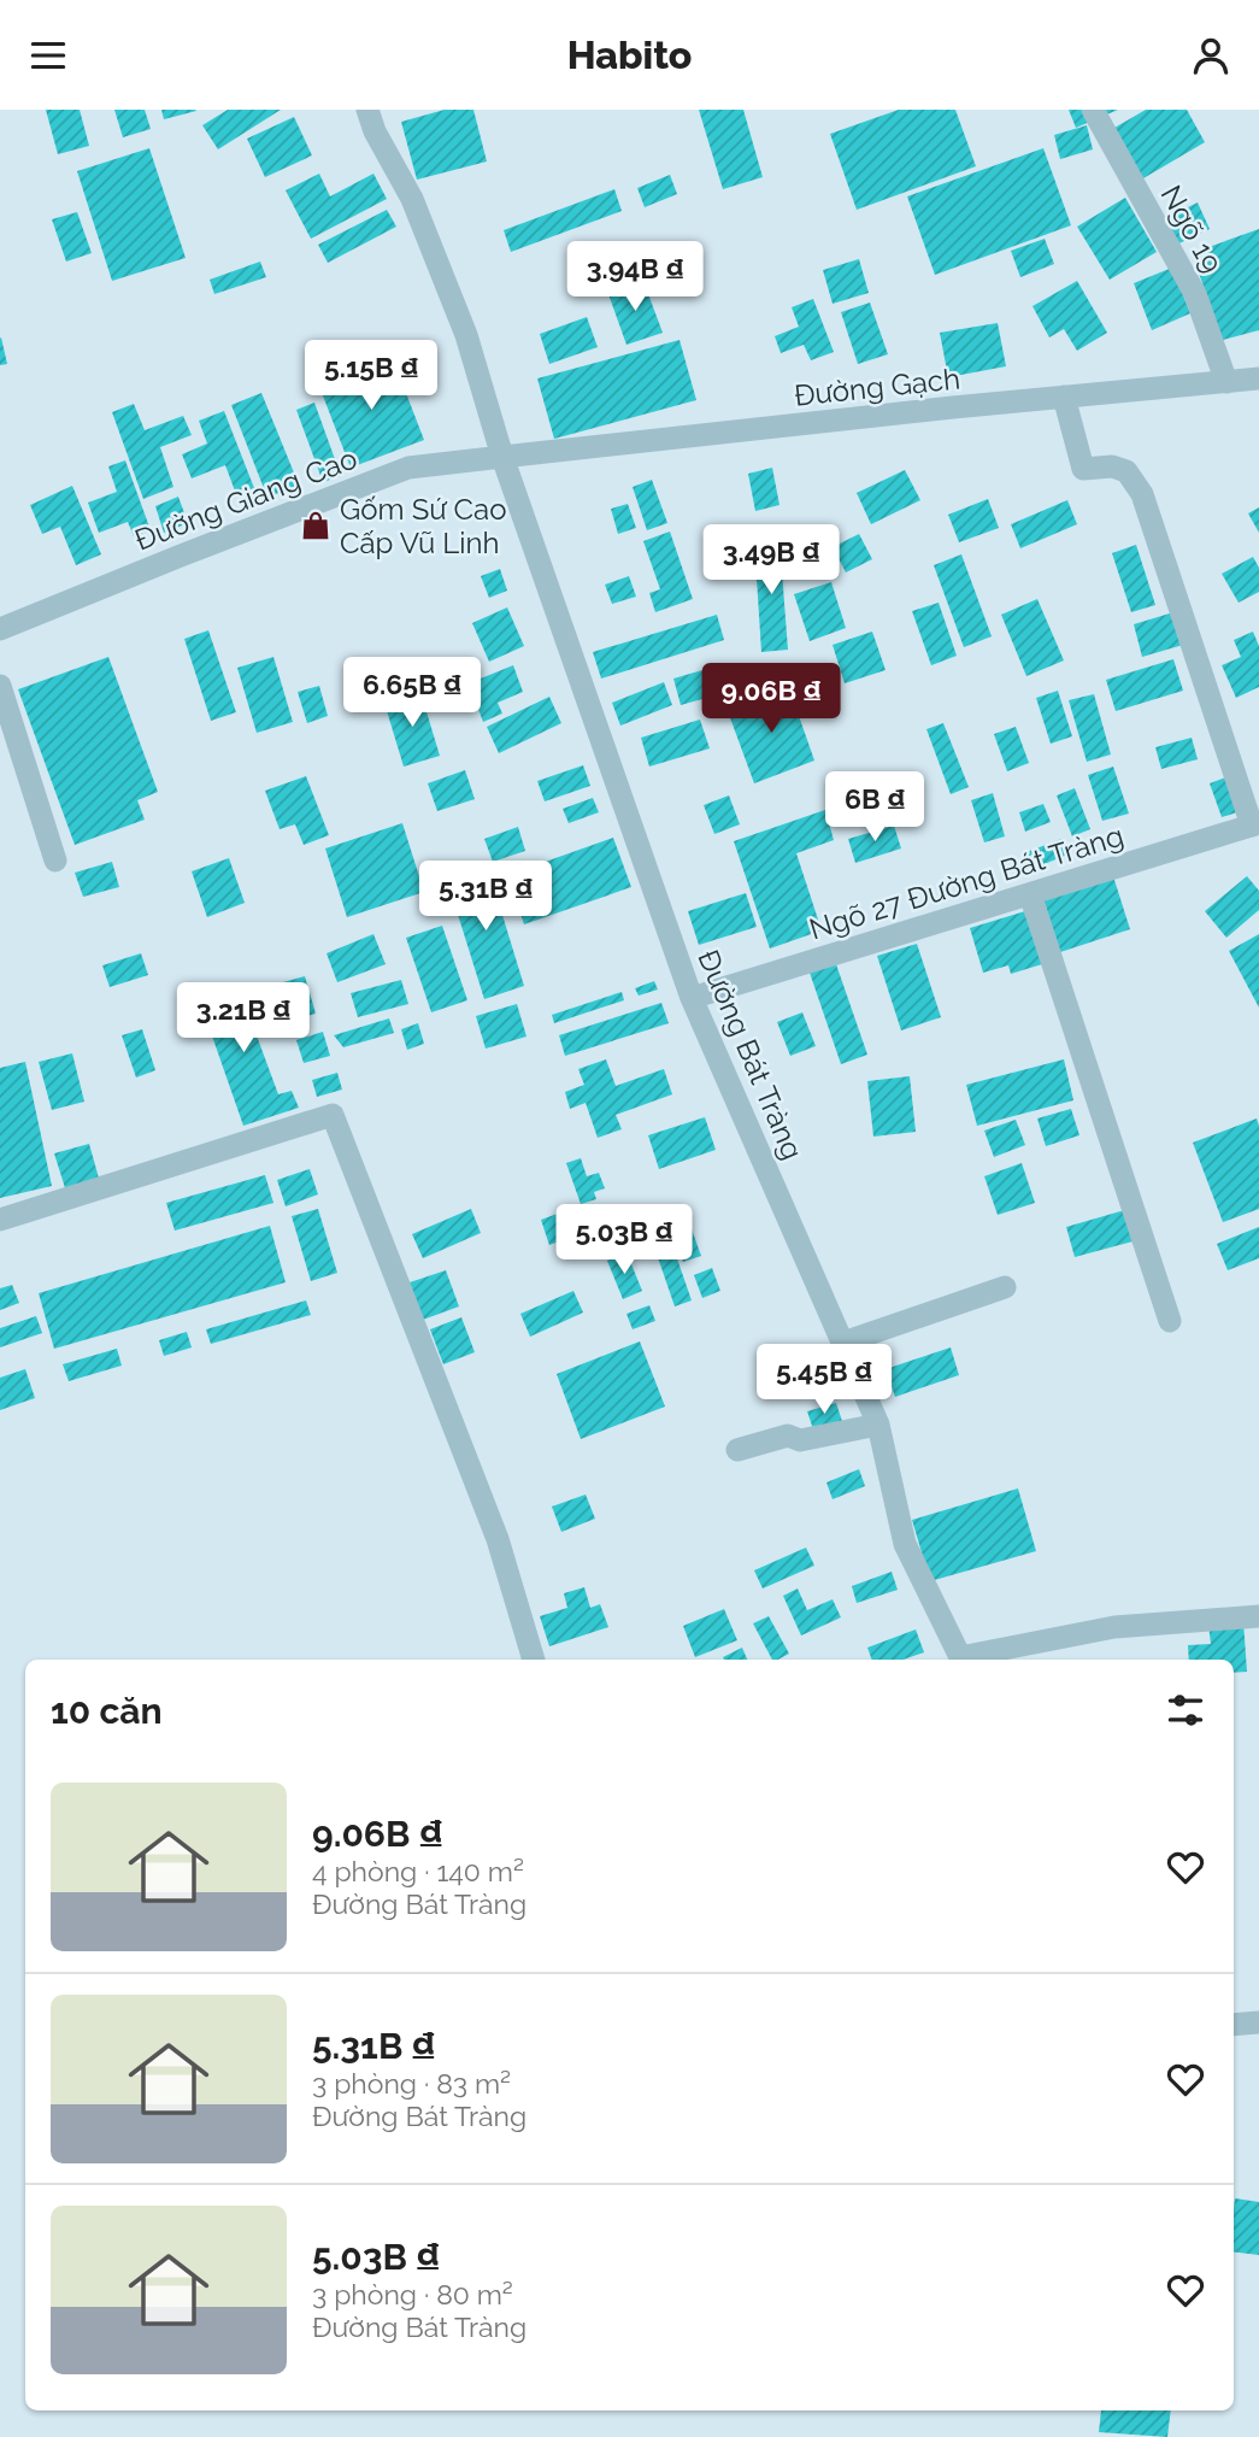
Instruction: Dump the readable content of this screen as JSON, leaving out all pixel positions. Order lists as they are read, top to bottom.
{
  "streets": {
    "street": [
      "Ngõ 19",
      "Đường Gạch",
      "Đường Giang Cao",
      "Ngõ 27 Đường Bát Tràng",
      "Đường Bát Tràng"
    ]
  },
  "crossings": [
    ["Ngõ 19", "Đường Gạch"],
    ["Đường Gạch", "Đường Giang Cao"],
    ["Đường Gạch", "Đường Bát Tràng"],
    ["Đường Giang Cao", "Đường Bát Tràng"],
    ["Ngõ 27 Đường Bát Tràng", "Đường Bát Tràng"]
  ],
  "places": {
    "shop": ["Gốm Sứ Cao Cấp Vũ Linh"]
  },
  "page": {
    "header": "Habito",
    "price": [
      "3.94B ₫",
      "5.15B ₫",
      "3.49B ₫",
      "6.65B ₫",
      "9.06B ₫",
      "6B ₫",
      "5.31B ₫",
      "3.21B ₫",
      "5.03B ₫",
      "5.45B ₫"
    ],
    "heading": "10 căn",
    "list": [
      {
        "name": "9.06B ₫",
        "note": "4 phòng · 140 m² · Đường Bát Tràng"
      },
      {
        "name": "5.31B ₫",
        "note": "3 phòng · 83 m² · Đường Bát Tràng"
      },
      {
        "name": "5.03B ₫",
        "note": "3 phòng · 80 m² · Đường Bát Tràng"
      }
    ]
  }
}
